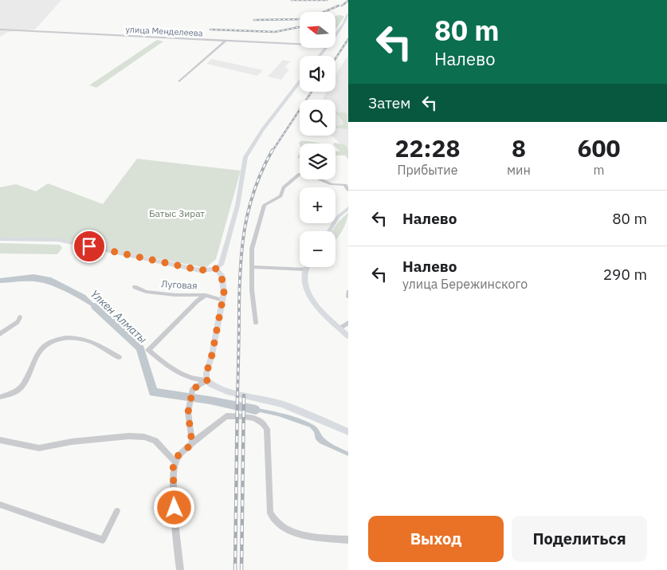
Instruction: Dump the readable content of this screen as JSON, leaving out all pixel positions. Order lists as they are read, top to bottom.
{
  "streets": {
    "street": ["улица Менделеева", "Луговая"]
  },
  "water": ["Үлкен Алматы"],
  "parks": ["Батыс Зират"],
  "north": "left",
  "page": {
    "turn": ["80 m", "Налево"],
    "map_buttons": ["+", "−"],
    "then": "Затем",
    "eta": [
      "22:28",
      "Прибытие",
      "8",
      "мин",
      "600",
      "m"
    ],
    "list": [
      {
        "name": "Налево",
        "value": "80 m"
      },
      {
        "name": "Налево",
        "note": "улица Бережинского",
        "value": "290 m"
      }
    ],
    "buttons": ["Выход", "Поделиться"]
  }
}
